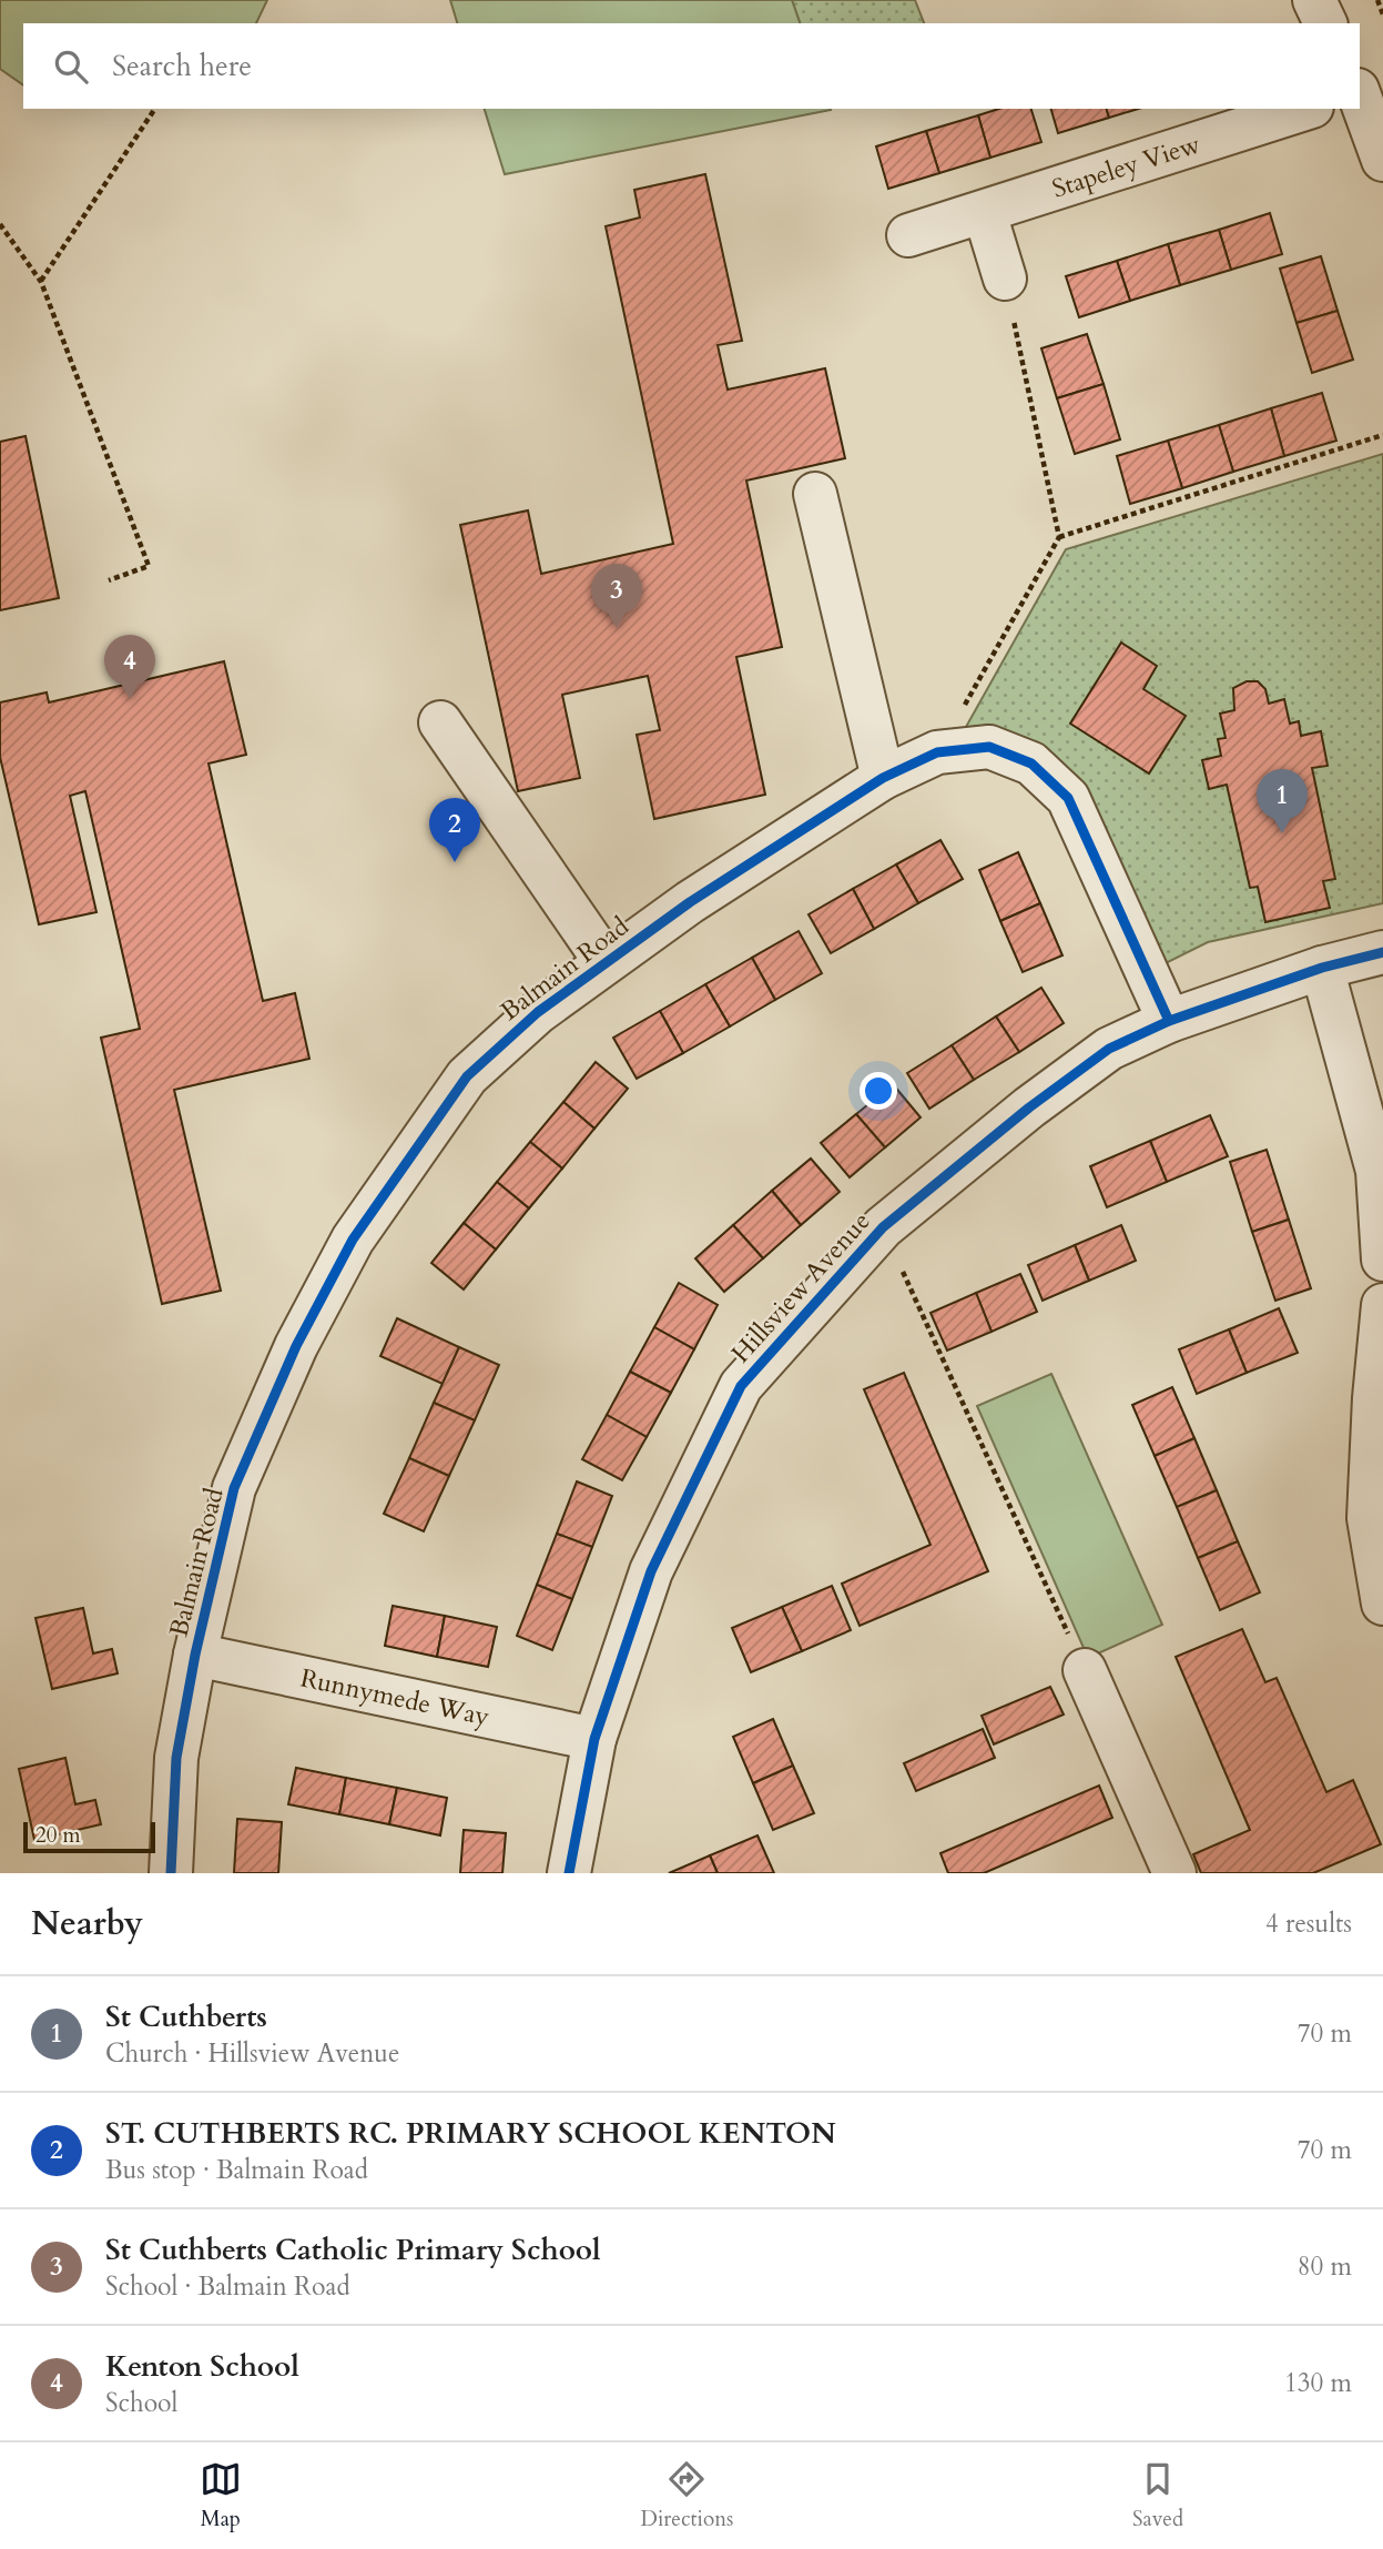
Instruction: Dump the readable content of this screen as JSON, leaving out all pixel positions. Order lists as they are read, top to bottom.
{
  "streets": {
    "street": [
      "Stapeley View",
      "Balmain Road",
      "Hillsview Avenue",
      "Runnymede Way"
    ]
  },
  "crossings": [
    ["Balmain Road", "Hillsview Avenue"],
    ["Balmain Road", "Runnymede Way"],
    ["Hillsview Avenue", "Runnymede Way"]
  ],
  "scale_bar": "20 m",
  "page": {
    "search": "Search here",
    "pins": [
      "3",
      "4",
      "1",
      "2"
    ],
    "scale": "20 m",
    "heading": ["Nearby", "4 results"],
    "list": [
      {
        "mark": "1",
        "name": "St Cuthberts",
        "note": "Church · Hillsview Avenue",
        "value": "70 m"
      },
      {
        "mark": "2",
        "name": "ST. CUTHBERTS RC. PRIMARY SCHOOL KENTON",
        "note": "Bus stop · Balmain Road",
        "value": "70 m"
      },
      {
        "mark": "3",
        "name": "St Cuthberts Catholic Primary School",
        "note": "School · Balmain Road",
        "value": "80 m"
      },
      {
        "mark": "4",
        "name": "Kenton School",
        "note": "School",
        "value": "130 m"
      }
    ],
    "nav": ["Map", "Directions", "Saved"]
  }
}
